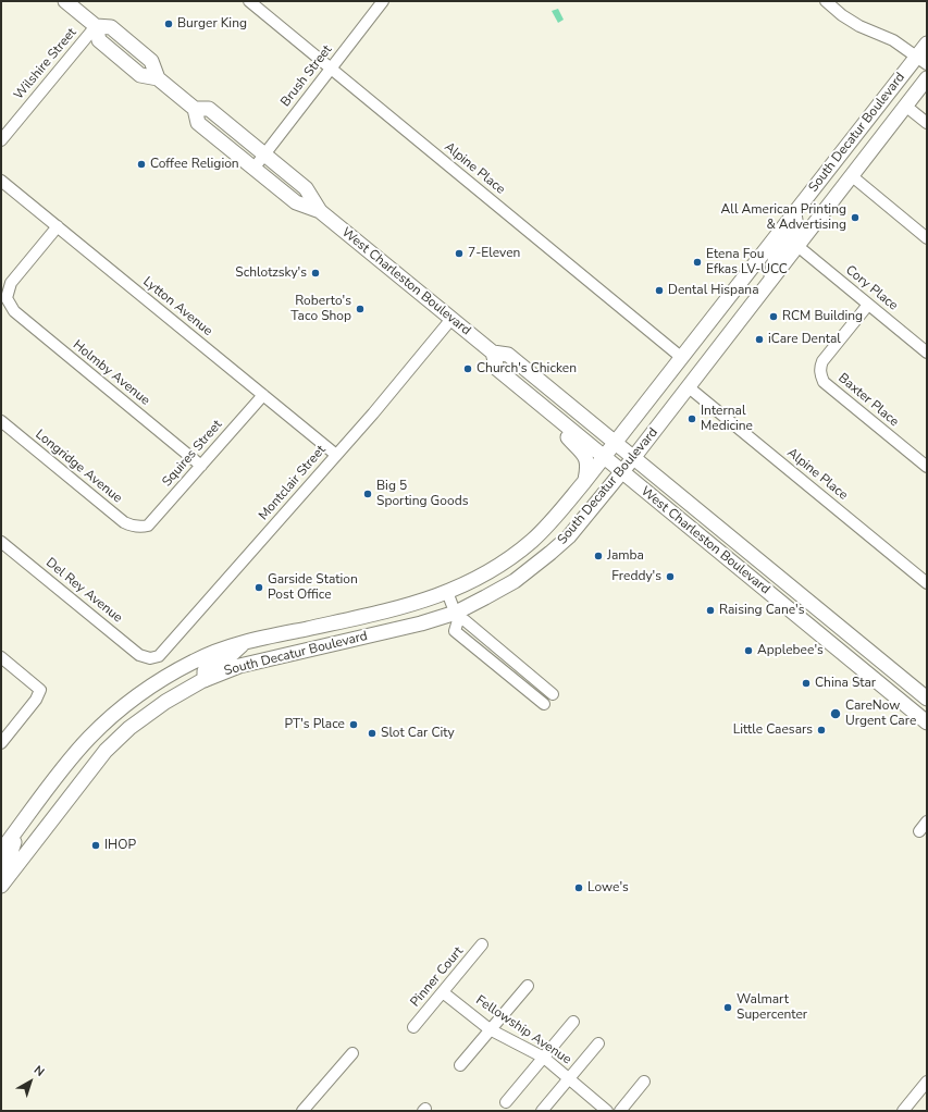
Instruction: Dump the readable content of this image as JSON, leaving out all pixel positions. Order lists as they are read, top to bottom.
{
  "streets": {
    "main road": ["South Decatur Boulevard", "West Charleston Boulevard"],
    "street": [
      "Wilshire Street",
      "Brush Street",
      "Alpine Place",
      "Cory Place",
      "Lytton Avenue",
      "Holmby Avenue",
      "Baxter Place",
      "Squires Street",
      "Longridge Avenue",
      "Montclair Street",
      "Del Rey Avenue",
      "Pinner Court",
      "Fellowship Avenue"
    ]
  },
  "crossings": [
    ["Wilshire Street", "West Charleston Boulevard"],
    ["Brush Street", "Alpine Place"],
    ["Brush Street", "West Charleston Boulevard"],
    ["South Decatur Boulevard", "Alpine Place"],
    ["South Decatur Boulevard", "West Charleston Boulevard"],
    ["South Decatur Boulevard", "Cory Place"],
    ["West Charleston Boulevard", "Montclair Street"],
    ["Cory Place", "Baxter Place"],
    ["Lytton Avenue", "Holmby Avenue"],
    ["Lytton Avenue", "Squires Street"],
    ["Lytton Avenue", "Montclair Street"],
    ["Holmby Avenue", "Squires Street"],
    ["Squires Street", "Longridge Avenue"],
    ["Montclair Street", "Del Rey Avenue"],
    ["Pinner Court", "Fellowship Avenue"]
  ],
  "places": [
    "Burger King",
    "Coffee Religion",
    "All American Printing & Advertising",
    "7-Eleven",
    "Etena Fou Efkas LV-UCC",
    "Schlotzsky's",
    "Dental Hispana",
    "Roberto's Taco Shop",
    "RCM Building",
    "iCare Dental",
    "Church's Chicken",
    "Internal Medicine",
    "Big 5 Sporting Goods",
    "Jamba",
    "Freddy's",
    "Garside Station Post Office",
    "Raising Cane's",
    "Applebee's",
    "China Star",
    "CareNow Urgent Care",
    "PT's Place",
    "Little Caesars",
    "Slot Car City",
    "IHOP",
    "Lowe's",
    "Walmart Supercenter"
  ],
  "north": "top right"
}
